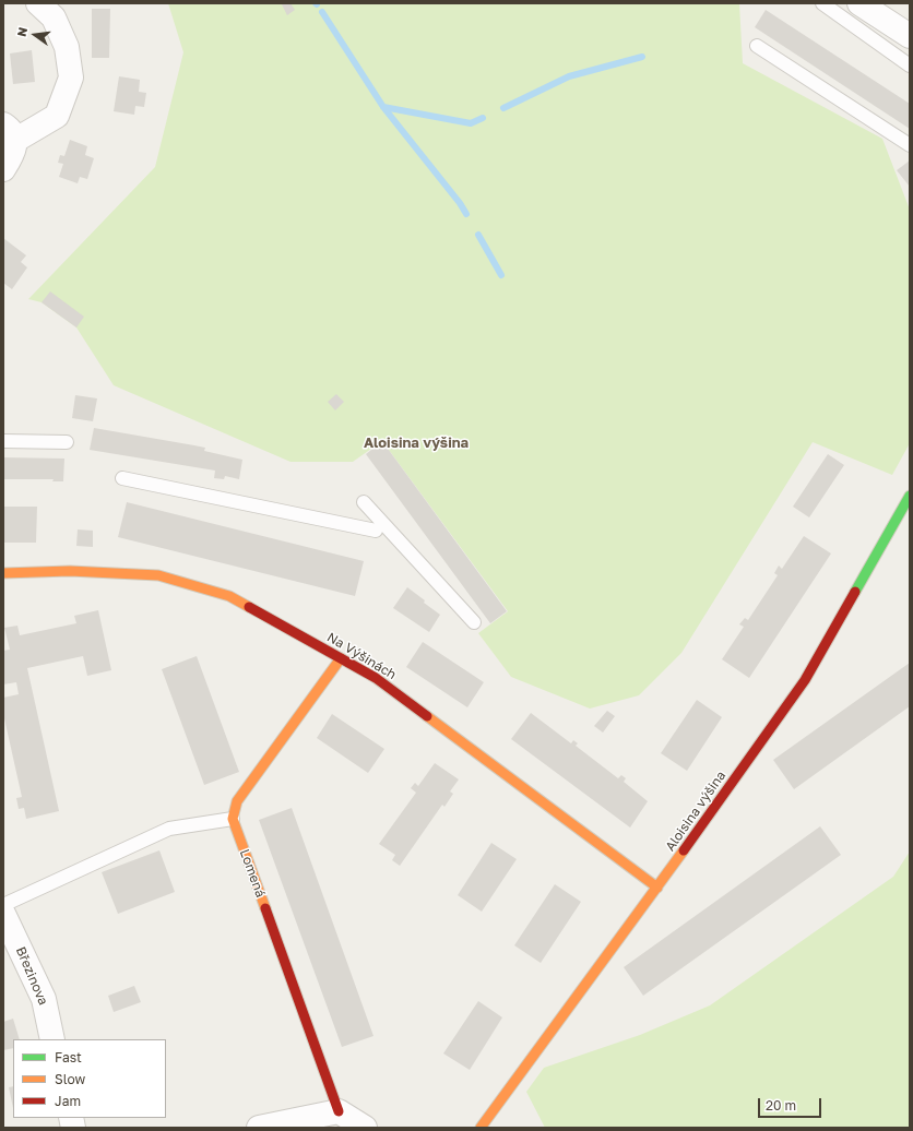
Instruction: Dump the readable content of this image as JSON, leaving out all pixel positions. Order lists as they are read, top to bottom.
{
  "streets": {
    "street": [
      "Na Výšinách",
      "Aloisina výšina",
      "Lomená",
      "Březinova"
    ]
  },
  "crossings": [
    ["Na Výšinách", "Aloisina výšina"]
  ],
  "districts": ["Aloisina výšina"],
  "legend": ["Fast", "Slow", "Jam"],
  "scale_bar": "20 m",
  "north": "left"
}
